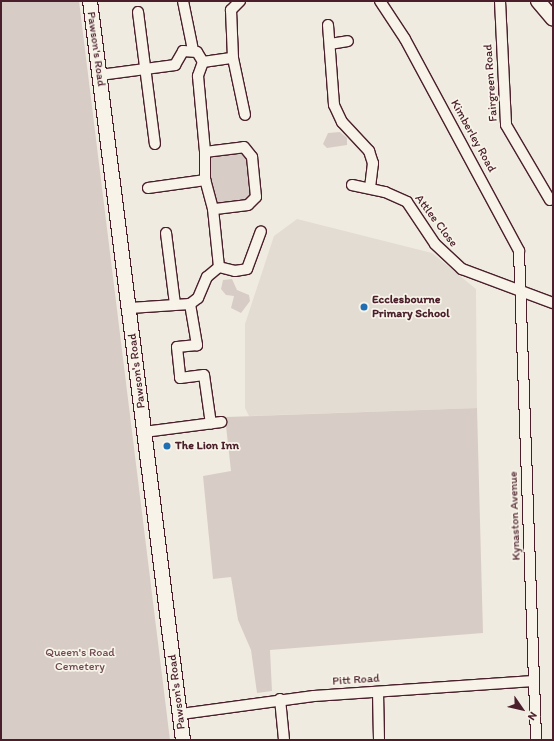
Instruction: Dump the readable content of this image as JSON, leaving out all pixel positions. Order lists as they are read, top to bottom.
{
  "streets": {
    "street": [
      "Pawson's Road",
      "Fairgreen Road",
      "Kimberley Road",
      "Attlee Close",
      "Kynaston Avenue",
      "Pitt Road"
    ]
  },
  "crossings": [
    ["Pawson's Road", "Pitt Road"],
    ["Kimberley Road", "Attlee Close"],
    ["Kimberley Road", "Kynaston Avenue"],
    ["Attlee Close", "Kynaston Avenue"],
    ["Kynaston Avenue", "Pitt Road"]
  ],
  "parks": ["Queen's Road Cemetery"],
  "places": ["Ecclesbourne Primary School", "The Lion Inn"],
  "north": "bottom right"
}
